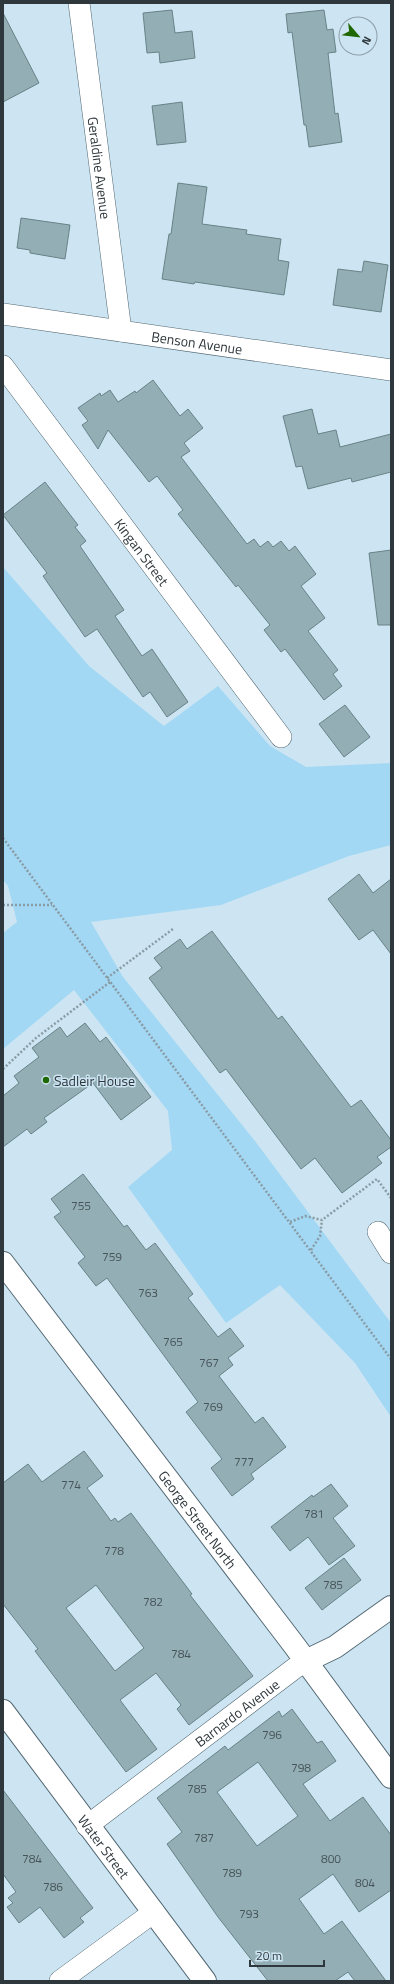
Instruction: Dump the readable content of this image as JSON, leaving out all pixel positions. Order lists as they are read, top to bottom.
{
  "streets": {
    "main road": ["George Street North", "Barnardo Avenue", "Water Street"],
    "street": ["Geraldine Avenue", "Benson Avenue", "Kingan Street"]
  },
  "crossings": [
    ["Geraldine Avenue", "Benson Avenue"],
    ["George Street North", "Barnardo Avenue"],
    ["Barnardo Avenue", "Water Street"]
  ],
  "places": ["Sadleir House"],
  "house_numbers": [
    "755",
    "759",
    "763",
    "765",
    "767",
    "769",
    "777",
    "774",
    "781",
    "778",
    "785",
    "782",
    "784",
    "796",
    "798",
    "785",
    "787",
    "784",
    "800",
    "789",
    "804",
    "786",
    "793"
  ],
  "scale_bar": "20 m",
  "north": "bottom right"
}
